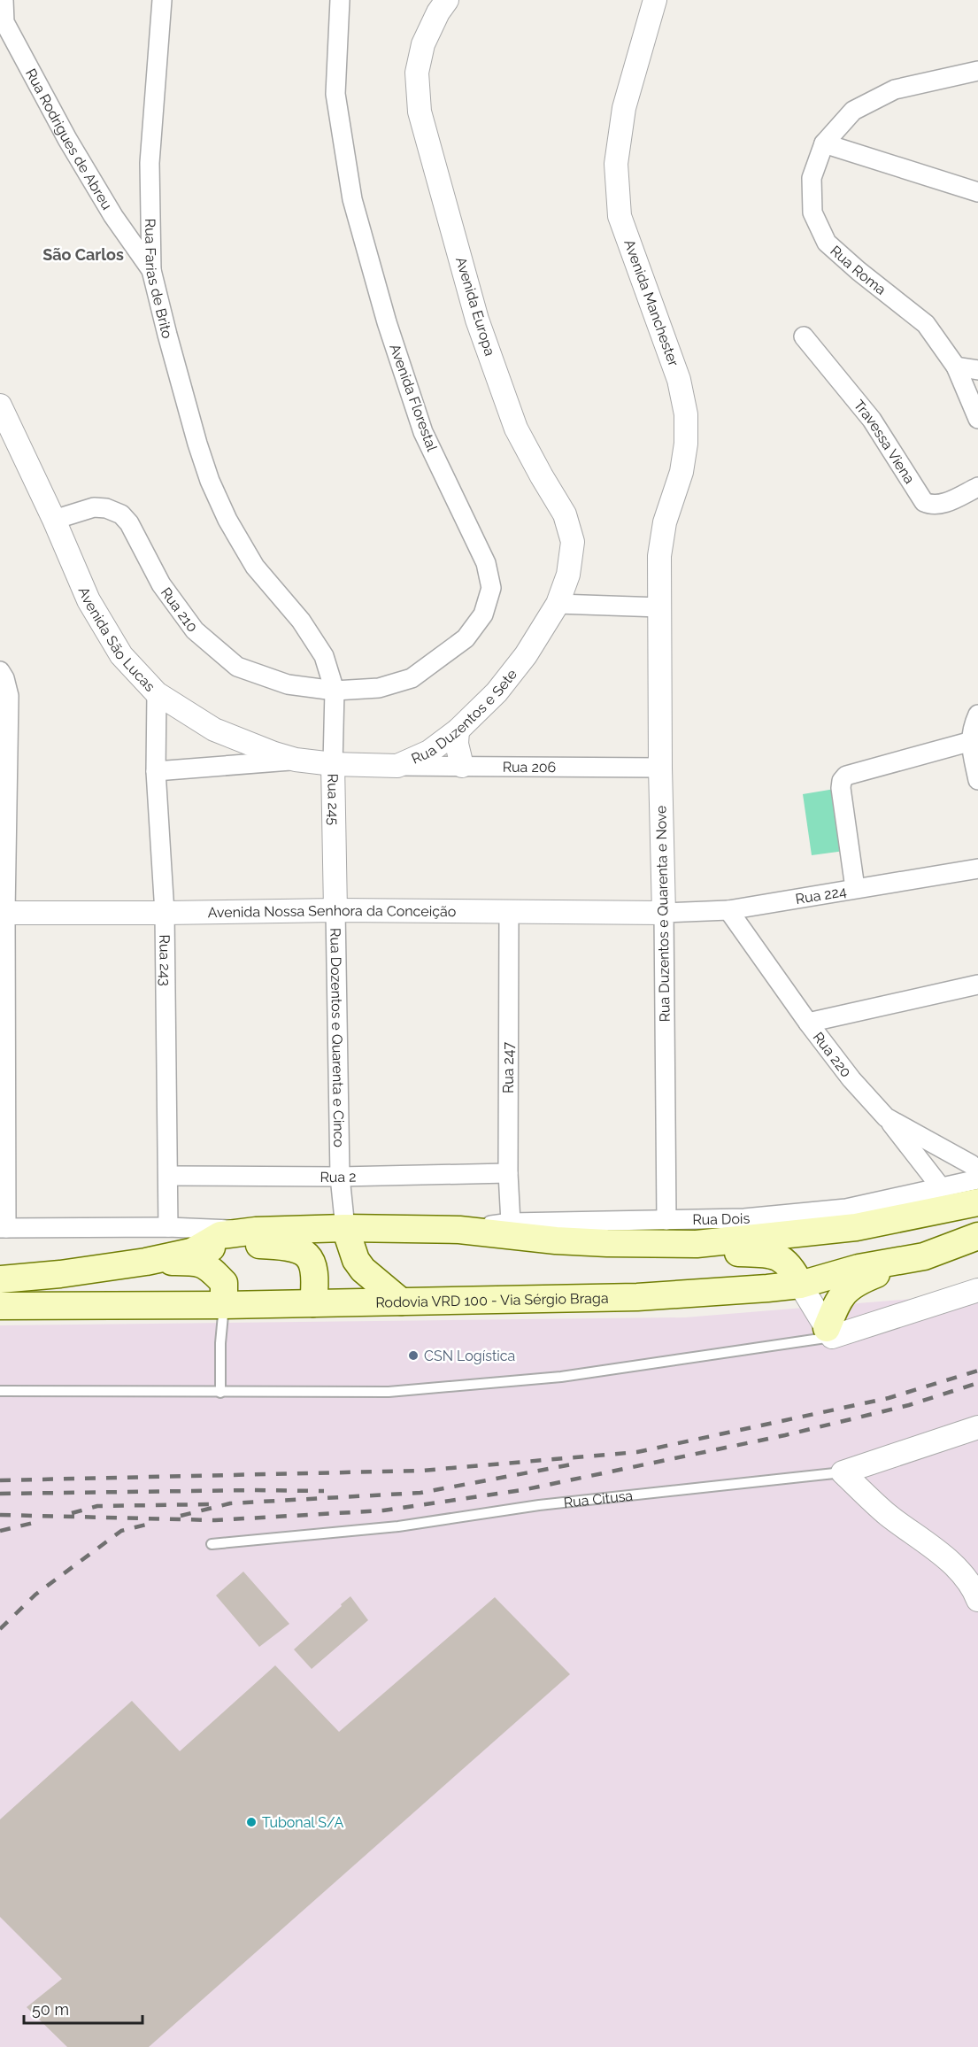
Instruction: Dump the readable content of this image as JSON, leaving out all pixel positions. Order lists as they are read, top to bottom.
{
  "streets": {
    "main road": ["Rodovia VRD 100 - Via Sérgio Braga"],
    "street": [
      "Rua Rodrigues de Abreu",
      "Rua Roma",
      "Rua Farias de Brito",
      "Avenida Manchester",
      "Avenida Europa",
      "Avenida Florestal",
      "Travessa Viena",
      "Rua 210",
      "Avenida São Lucas",
      "Rua Duzentos e Sete",
      "Rua 206",
      "Rua 245",
      "Rua 224",
      "Avenida Nossa Senhora da Conceição",
      "Rua Duzentos e Quarenta e Nove",
      "Rua 243",
      "Rua Dozentos e Quarenta e Cinco",
      "Rua 220",
      "Rua 247",
      "Rua 2",
      "Rua Dois",
      "Rua Citusa"
    ]
  },
  "crossings": [
    ["Rua Rodrigues de Abreu", "Rua Farias de Brito"],
    ["Rua Farias de Brito", "Avenida Florestal"],
    ["Rua Farias de Brito", "Rua 210"],
    ["Rua Farias de Brito", "Rua 245"],
    ["Avenida Manchester", "Rua Duzentos e Quarenta e Nove"],
    ["Avenida Europa", "Rua Duzentos e Sete"],
    ["Avenida Florestal", "Rua 210"],
    ["Avenida Florestal", "Rua 245"],
    ["Rua 210", "Avenida São Lucas"],
    ["Rua 210", "Rua 245"],
    ["Avenida São Lucas", "Rua Duzentos e Sete"],
    ["Avenida São Lucas", "Rua 245"],
    ["Avenida São Lucas", "Rua 243"],
    ["Rua Duzentos e Sete", "Rua 206"],
    ["Rua Duzentos e Sete", "Rua 245"],
    ["Rua 206", "Rua Duzentos e Quarenta e Nove"],
    ["Rua 245", "Avenida Nossa Senhora da Conceição"],
    ["Rua 245", "Rua Dozentos e Quarenta e Cinco"],
    ["Rua 224", "Avenida Nossa Senhora da Conceição"],
    ["Rua 224", "Rua Duzentos e Quarenta e Nove"],
    ["Rua 224", "Rua 220"],
    ["Avenida Nossa Senhora da Conceição", "Rua Duzentos e Quarenta e Nove"],
    ["Avenida Nossa Senhora da Conceição", "Rua 243"],
    ["Avenida Nossa Senhora da Conceição", "Rua Dozentos e Quarenta e Cinco"],
    ["Avenida Nossa Senhora da Conceição", "Rua 247"],
    ["Rua Duzentos e Quarenta e Nove", "Rua Dois"],
    ["Rua 243", "Rua 2"],
    ["Rua Dozentos e Quarenta e Cinco", "Rua 2"],
    ["Rua 247", "Rua 2"],
    ["Rua 247", "Rua Dois"]
  ],
  "districts": ["São Carlos"],
  "places": ["CSN Logística", "Tubonal S/A"],
  "scale_bar": "50 m"
}
